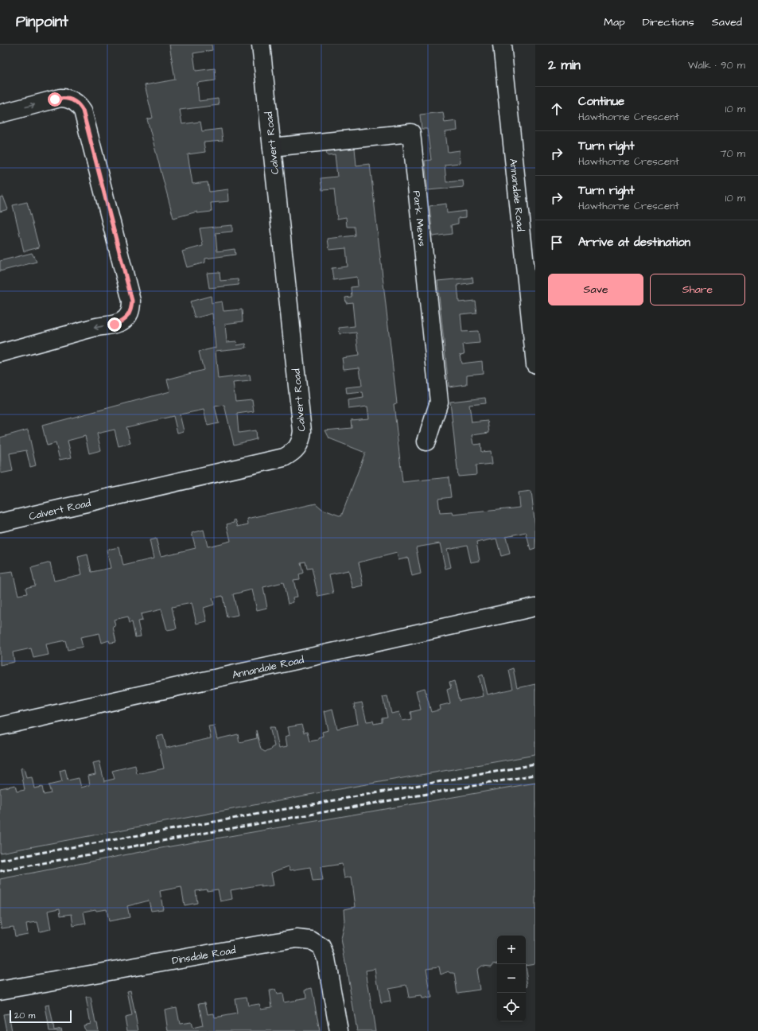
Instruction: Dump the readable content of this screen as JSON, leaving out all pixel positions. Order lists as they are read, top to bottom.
{
  "streets": {
    "street": [
      "Calvert Road",
      "Annandale Road",
      "Park Mews",
      "Dinsdale Road"
    ]
  },
  "crossings": [
    ["Calvert Road", "Park Mews"]
  ],
  "scale_bar": "20 m",
  "page": {
    "header": "Pinpoint",
    "nav": ["Map", "Directions", "Saved"],
    "heading": ["2 min", "Walk · 90 m"],
    "list": [
      ["Continue", "Hawthorne Crescent", "10 m"],
      ["Turn right", "Hawthorne Crescent", "70 m"],
      ["Turn right", "Hawthorne Crescent", "10 m"],
      "Arrive at destination"
    ],
    "buttons": ["Save", "Share"],
    "map_buttons": ["+", "−"],
    "scale": "20 m"
  }
}
